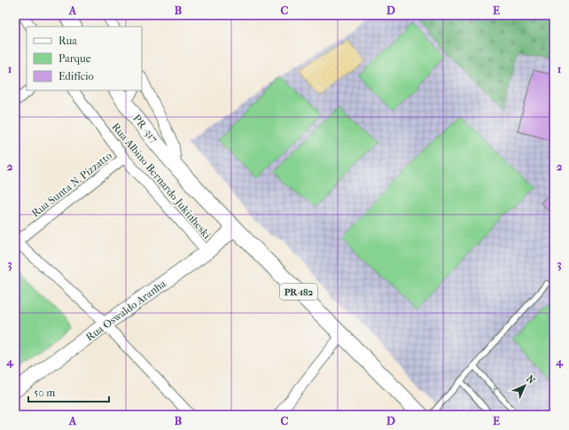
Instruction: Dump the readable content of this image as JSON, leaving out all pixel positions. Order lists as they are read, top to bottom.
{
  "streets": {
    "main road": ["PR -317", "PR-182"],
    "street": ["Rua Albino Bernardo Jukinheski", "Rua Sunta N. Pizzatto", "Rua Oswaldo Aranha"]
  },
  "crossings": [
    ["PR -317", "PR-182"],
    ["Rua Albino Bernardo Jukinheski", "Rua Sunta N. Pizzatto"],
    ["Rua Albino Bernardo Jukinheski", "Rua Oswaldo Aranha"],
    ["PR-182", "Rua Oswaldo Aranha"]
  ],
  "legend": ["Rua", "Parque", "Edifício"],
  "scale_bar": "50 m",
  "north": "top right",
  "grid": {
    "columns": [
      "A",
      "B",
      "C",
      "D",
      "E"
    ],
    "rows": [
      "1",
      "2",
      "3",
      "4"
    ]
  }
}
